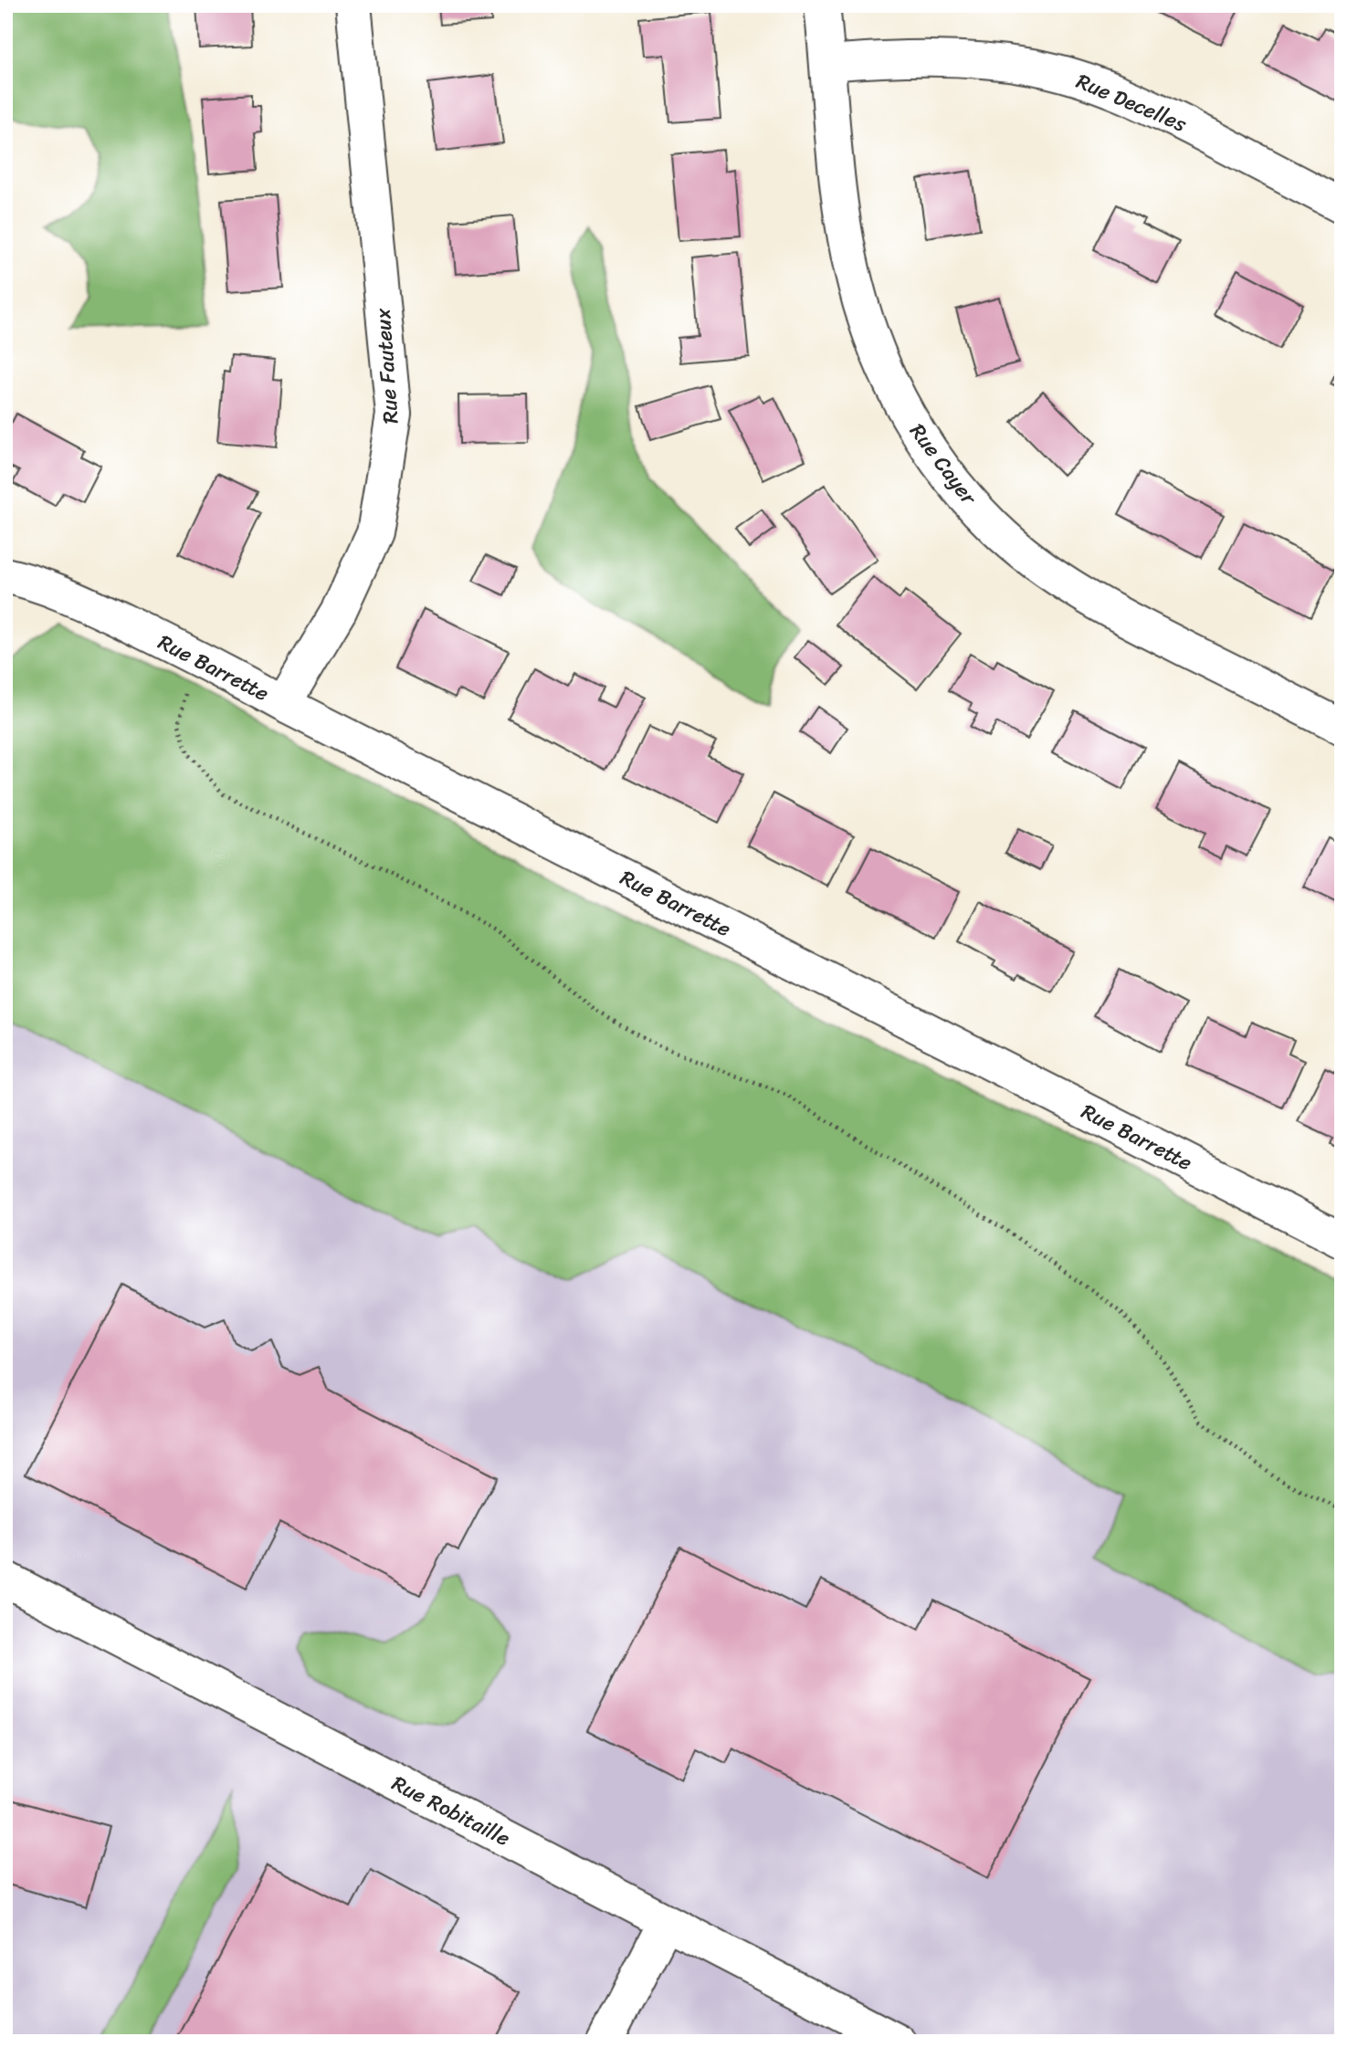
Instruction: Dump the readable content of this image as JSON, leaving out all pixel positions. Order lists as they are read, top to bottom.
{
  "streets": {
    "street": [
      "Rue Decelles",
      "Rue Fauteux",
      "Rue Cayer",
      "Rue Barrette",
      "Rue Robitaille"
    ]
  },
  "crossings": [
    ["Rue Decelles", "Rue Cayer"],
    ["Rue Fauteux", "Rue Barrette"]
  ]
}
